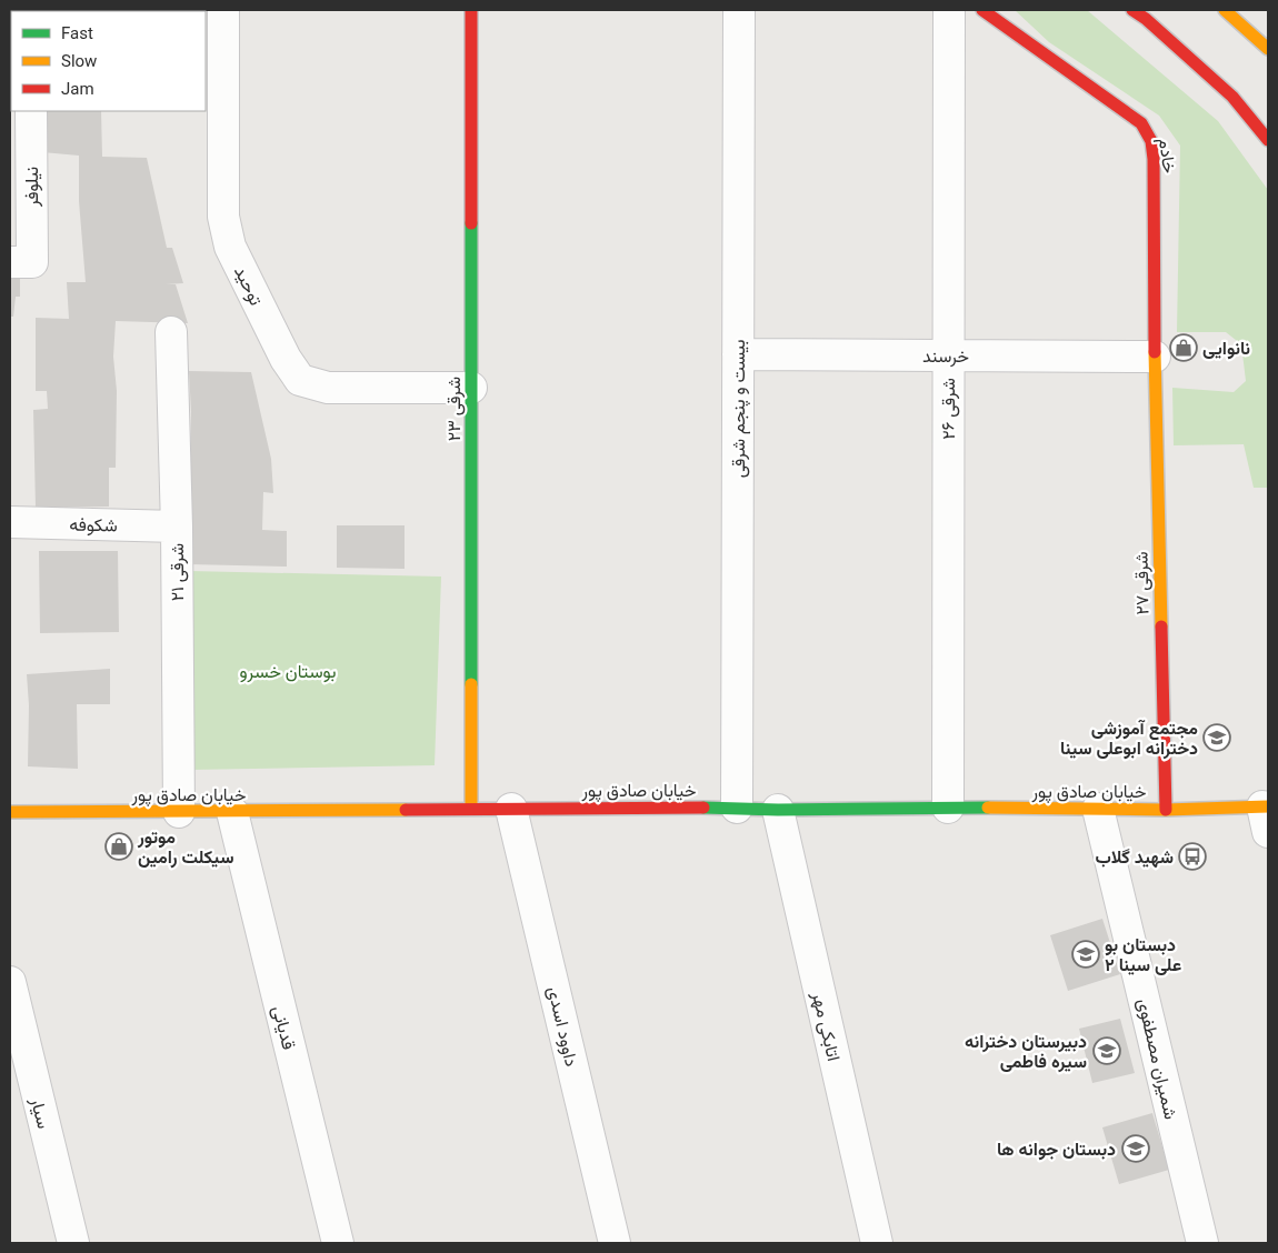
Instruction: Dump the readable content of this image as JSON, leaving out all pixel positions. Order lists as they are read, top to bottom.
{
  "streets": {
    "street": [
      "خادم",
      "نیلوفر",
      "توحید",
      "خرسند",
      "۲۳ شرقی",
      "بیست و پنجم شرقی",
      "۲۶ شرقی",
      "شکوفه",
      "۲۱ شرقی",
      "۲۷ شرقی",
      "خیابان صادق پور",
      "داوود اسدی",
      "اتابکی مهر",
      "قدیانی",
      "شمیران مصطفوی",
      "سیار"
    ]
  },
  "crossings": [
    ["خادم", "خرسند"],
    ["خادم", "۲۷ شرقی"],
    ["توحید", "۲۳ شرقی"],
    ["خرسند", "بیست و پنجم شرقی"],
    ["خرسند", "۲۶ شرقی"],
    ["خرسند", "۲۷ شرقی"],
    ["۲۳ شرقی", "خیابان صادق پور"],
    ["بیست و پنجم شرقی", "خیابان صادق پور"],
    ["۲۶ شرقی", "خیابان صادق پور"],
    ["شکوفه", "۲۱ شرقی"],
    ["۲۱ شرقی", "خیابان صادق پور"],
    ["۲۷ شرقی", "خیابان صادق پور"],
    ["خیابان صادق پور", "داوود اسدی"],
    ["خیابان صادق پور", "اتابکی مهر"],
    ["خیابان صادق پور", "قدیانی"],
    ["خیابان صادق پور", "شمیران مصطفوی"]
  ],
  "parks": ["بوستان خسرو"],
  "places": {
    "shop": ["نانوایی", "موتور سیکلت رامین"],
    "school or university": [
      "مجتمع آموزشی دخترانه ابوعلی سینا",
      "دبستان بو علی سینا ۲",
      "دبیرستان دخترانه سیره فاطمی",
      "دبستان جوانه ها"
    ],
    "bus stop": ["شهید گلاب"]
  },
  "legend": ["Fast", "Slow", "Jam"]
}
